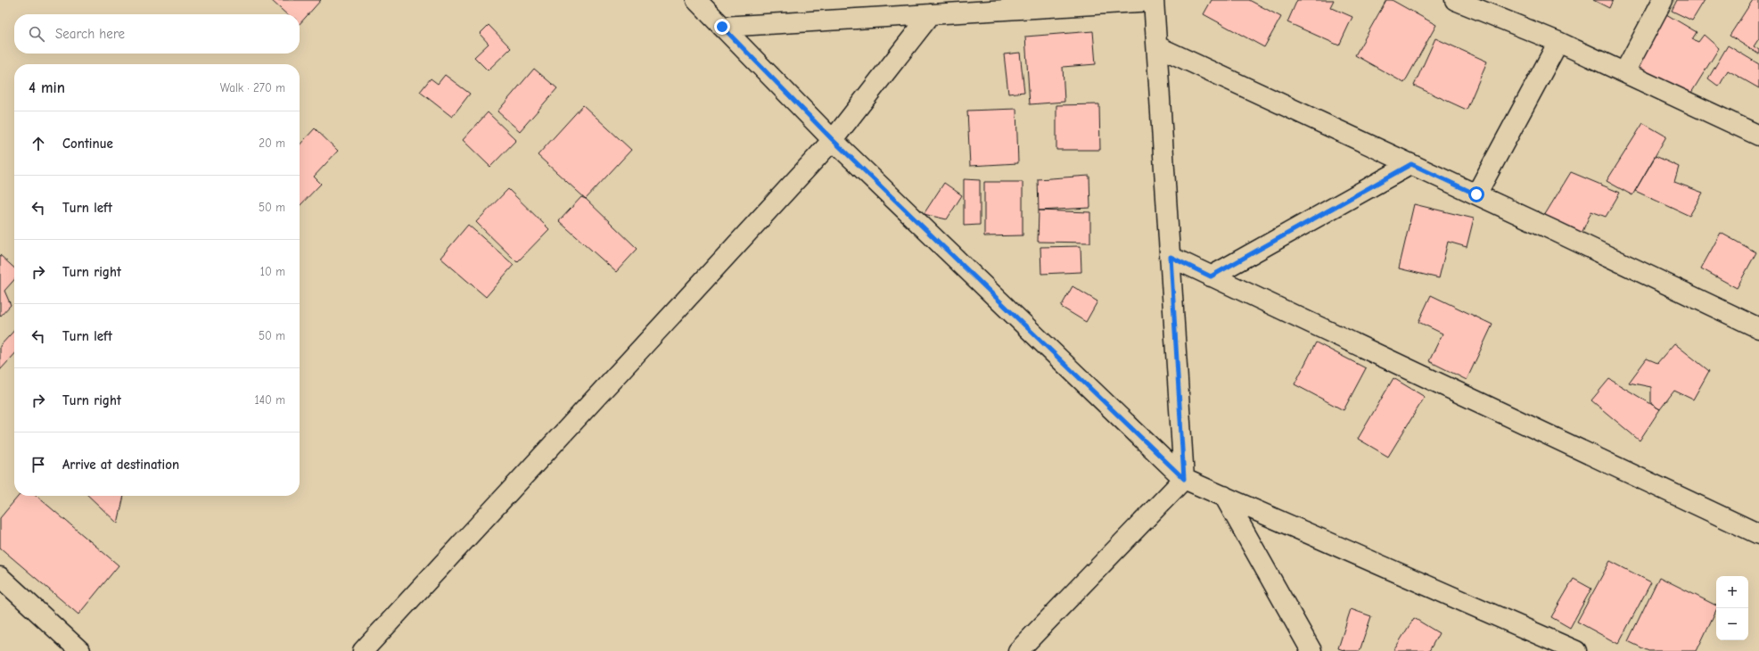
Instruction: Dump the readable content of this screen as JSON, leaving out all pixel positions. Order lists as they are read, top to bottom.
{
  "page": {
    "search": "Search here",
    "heading": ["4 min", "Walk · 270 m"],
    "list": [
      ["Continue", "20 m"],
      ["Turn left", "50 m"],
      ["Turn right", "10 m"],
      ["Turn left", "50 m"],
      ["Turn right", "140 m"],
      "Arrive at destination"
    ],
    "map_buttons": ["+", "−"]
  }
}
